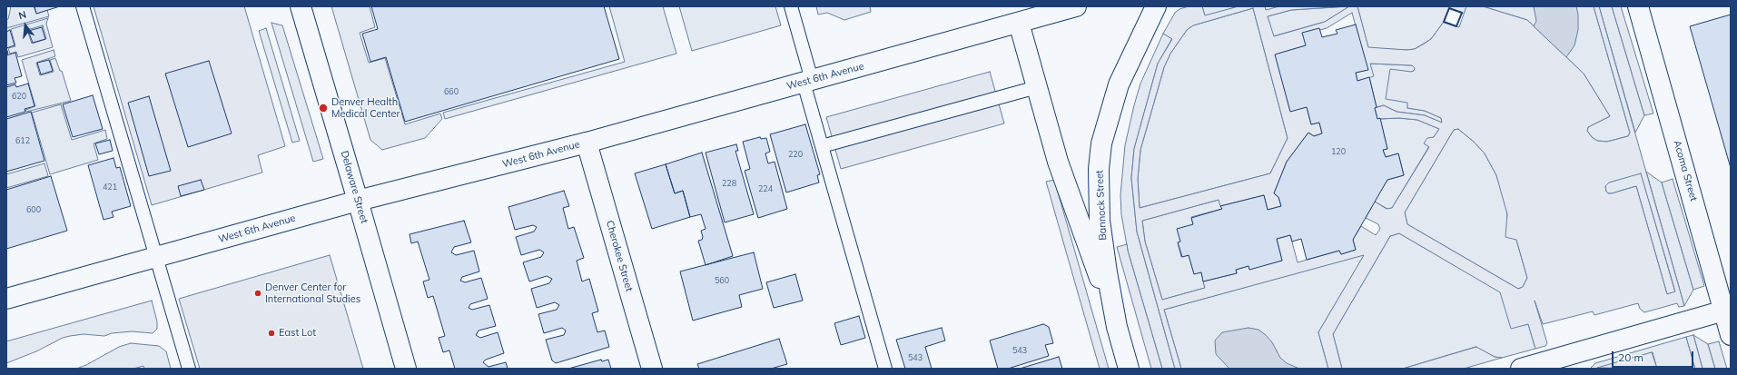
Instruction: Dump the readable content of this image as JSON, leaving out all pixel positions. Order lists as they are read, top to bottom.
{
  "streets": {
    "street": [
      "West 6th Avenue",
      "Acoma Street",
      "Delaware Street",
      "Bannock Street",
      "Cherokee Street"
    ]
  },
  "crossings": [
    ["West 6th Avenue", "Delaware Street"],
    ["West 6th Avenue", "Cherokee Street"]
  ],
  "places": ["Denver Health Medical Center", "Denver Center for International Studies", "East Lot"],
  "house_numbers": [
    "660",
    "620",
    "612",
    "120",
    "220",
    "228",
    "421",
    "224",
    "600",
    "560",
    "543",
    "543"
  ],
  "scale_bar": "20 m",
  "north": "top"
}
